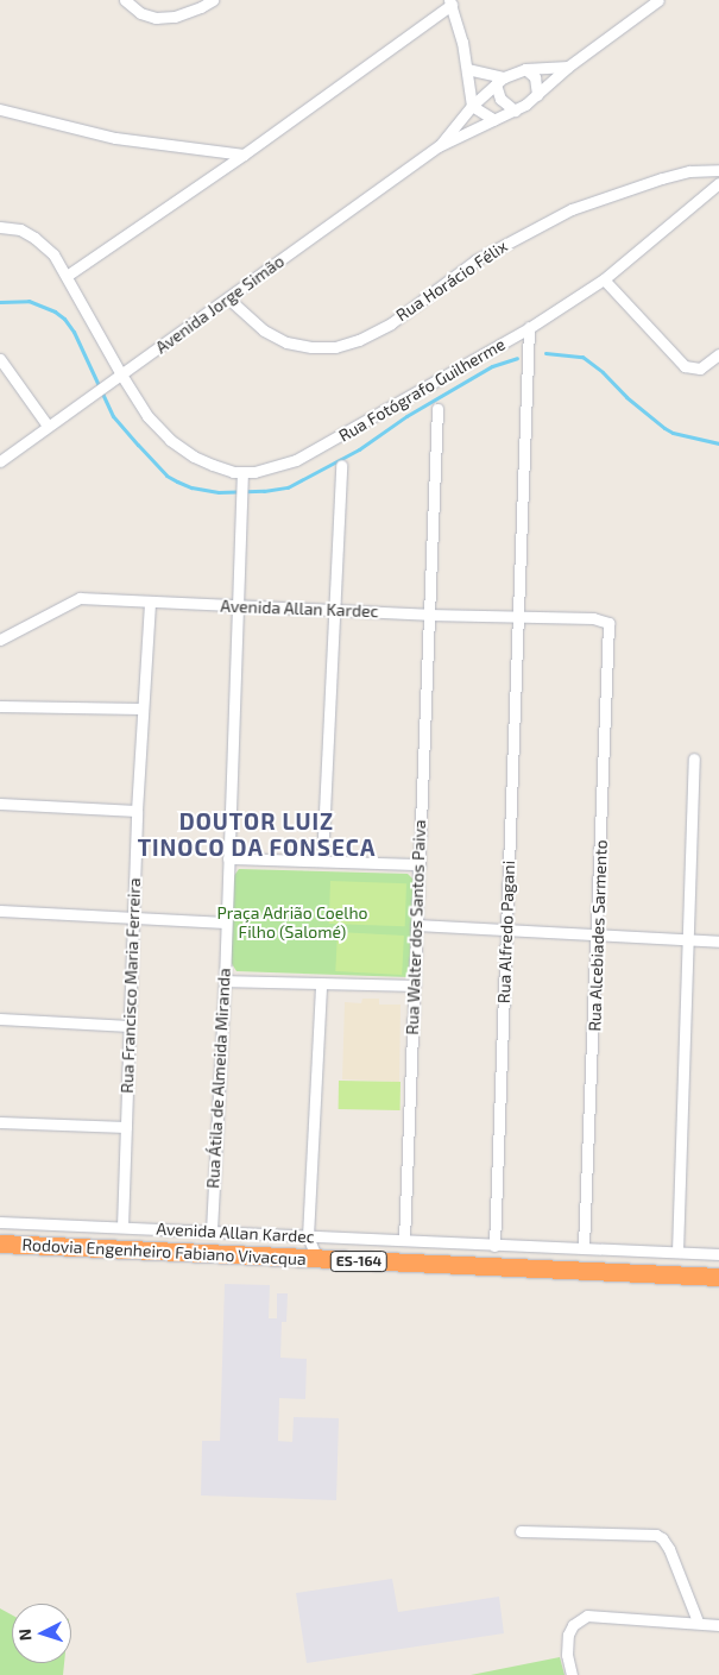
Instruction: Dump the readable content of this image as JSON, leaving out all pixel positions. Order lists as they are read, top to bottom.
{
  "streets": {
    "highway": ["Rodovia Engenheiro Fabiano Vivacqua", "ES-164"],
    "street": [
      "Rua Horácio Félix",
      "Avenida Jorge Simão",
      "Rua Fotógrafo Guilherme",
      "Avenida Allan Kardec",
      "Rua Walter dos Santos Paiva",
      "Rua Alfredo Pagani",
      "Rua Alcebiades Sarmento",
      "Rua Francisco Maria Ferreira",
      "Rua Átila de Almeida Miranda"
    ]
  },
  "crossings": [
    ["Rua Horácio Félix", "Avenida Jorge Simão"],
    ["Avenida Jorge Simão", "Rua Fotógrafo Guilherme"],
    ["Rua Fotógrafo Guilherme", "Rua Alfredo Pagani"],
    ["Rua Fotógrafo Guilherme", "Rua Átila de Almeida Miranda"],
    ["Avenida Allan Kardec", "Rua Walter dos Santos Paiva"],
    ["Avenida Allan Kardec", "Rua Alfredo Pagani"],
    ["Avenida Allan Kardec", "Rua Alcebiades Sarmento"],
    ["Avenida Allan Kardec", "Rua Francisco Maria Ferreira"],
    ["Avenida Allan Kardec", "Rua Átila de Almeida Miranda"]
  ],
  "districts": ["DOUTOR LUIZ TINOCO DA FONSECA"],
  "parks": ["Praça Adrião Coelho Filho (Salomé)"],
  "north": "left"
}
